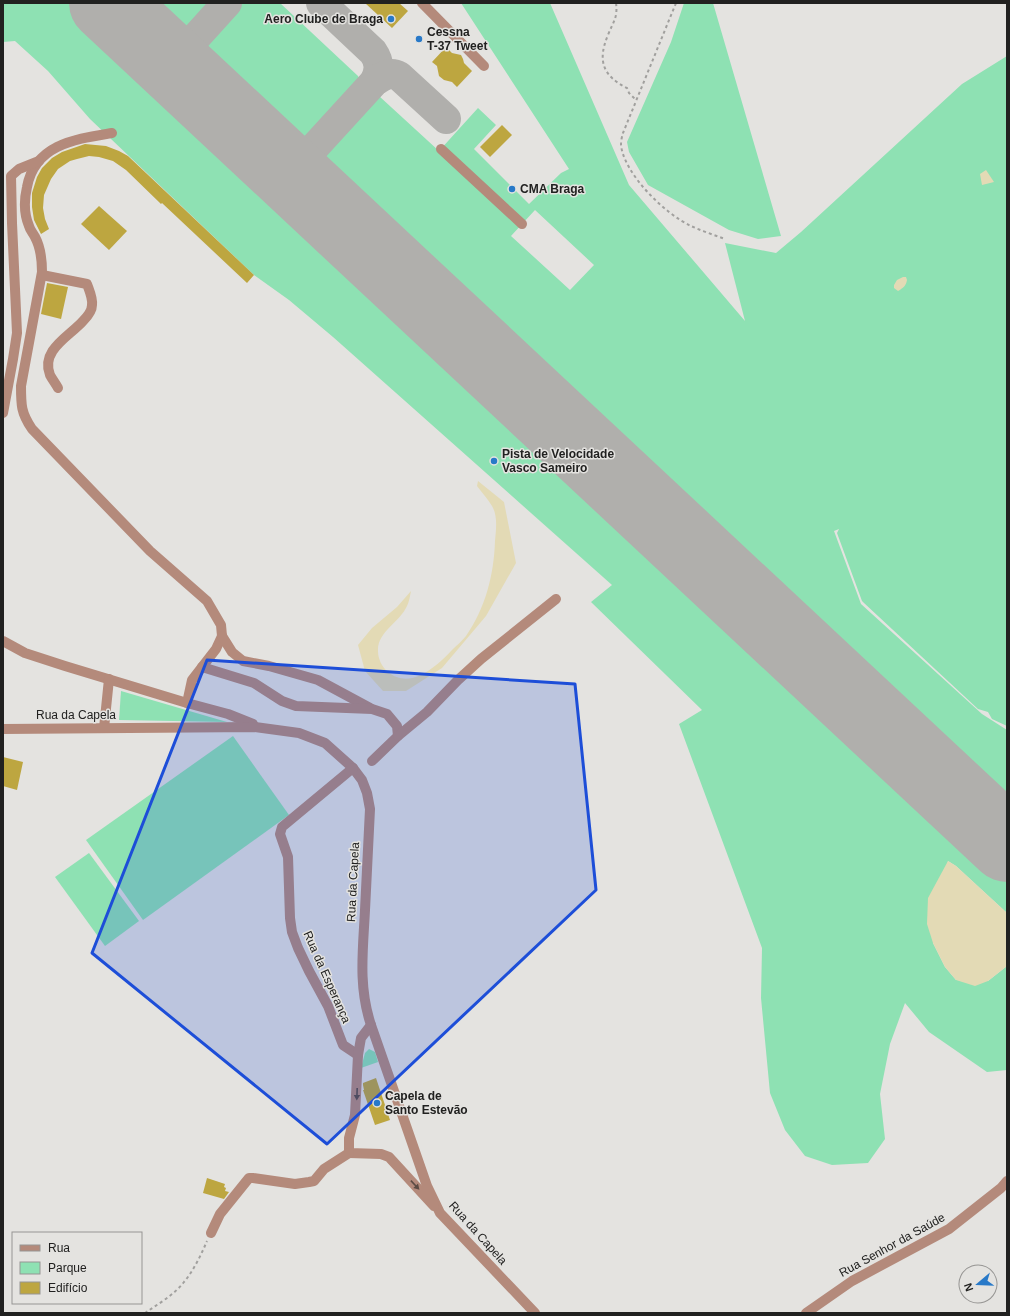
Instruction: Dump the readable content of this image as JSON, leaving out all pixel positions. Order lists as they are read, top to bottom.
{
  "streets": {
    "street": ["Rua da Capela", "Rua da Esperança", "Rua Senhor da Saúde"]
  },
  "crossings": [
    ["Rua da Capela", "Rua da Esperança"]
  ],
  "places": [
    "Aero Clube de Braga",
    "Cessna T-37 Tweet",
    "CMA Braga",
    "Pista de Velocidade Vasco Sameiro",
    "Capela de Santo Estevão"
  ],
  "legend": ["Rua", "Parque", "Edifício"],
  "north": "left"
}
